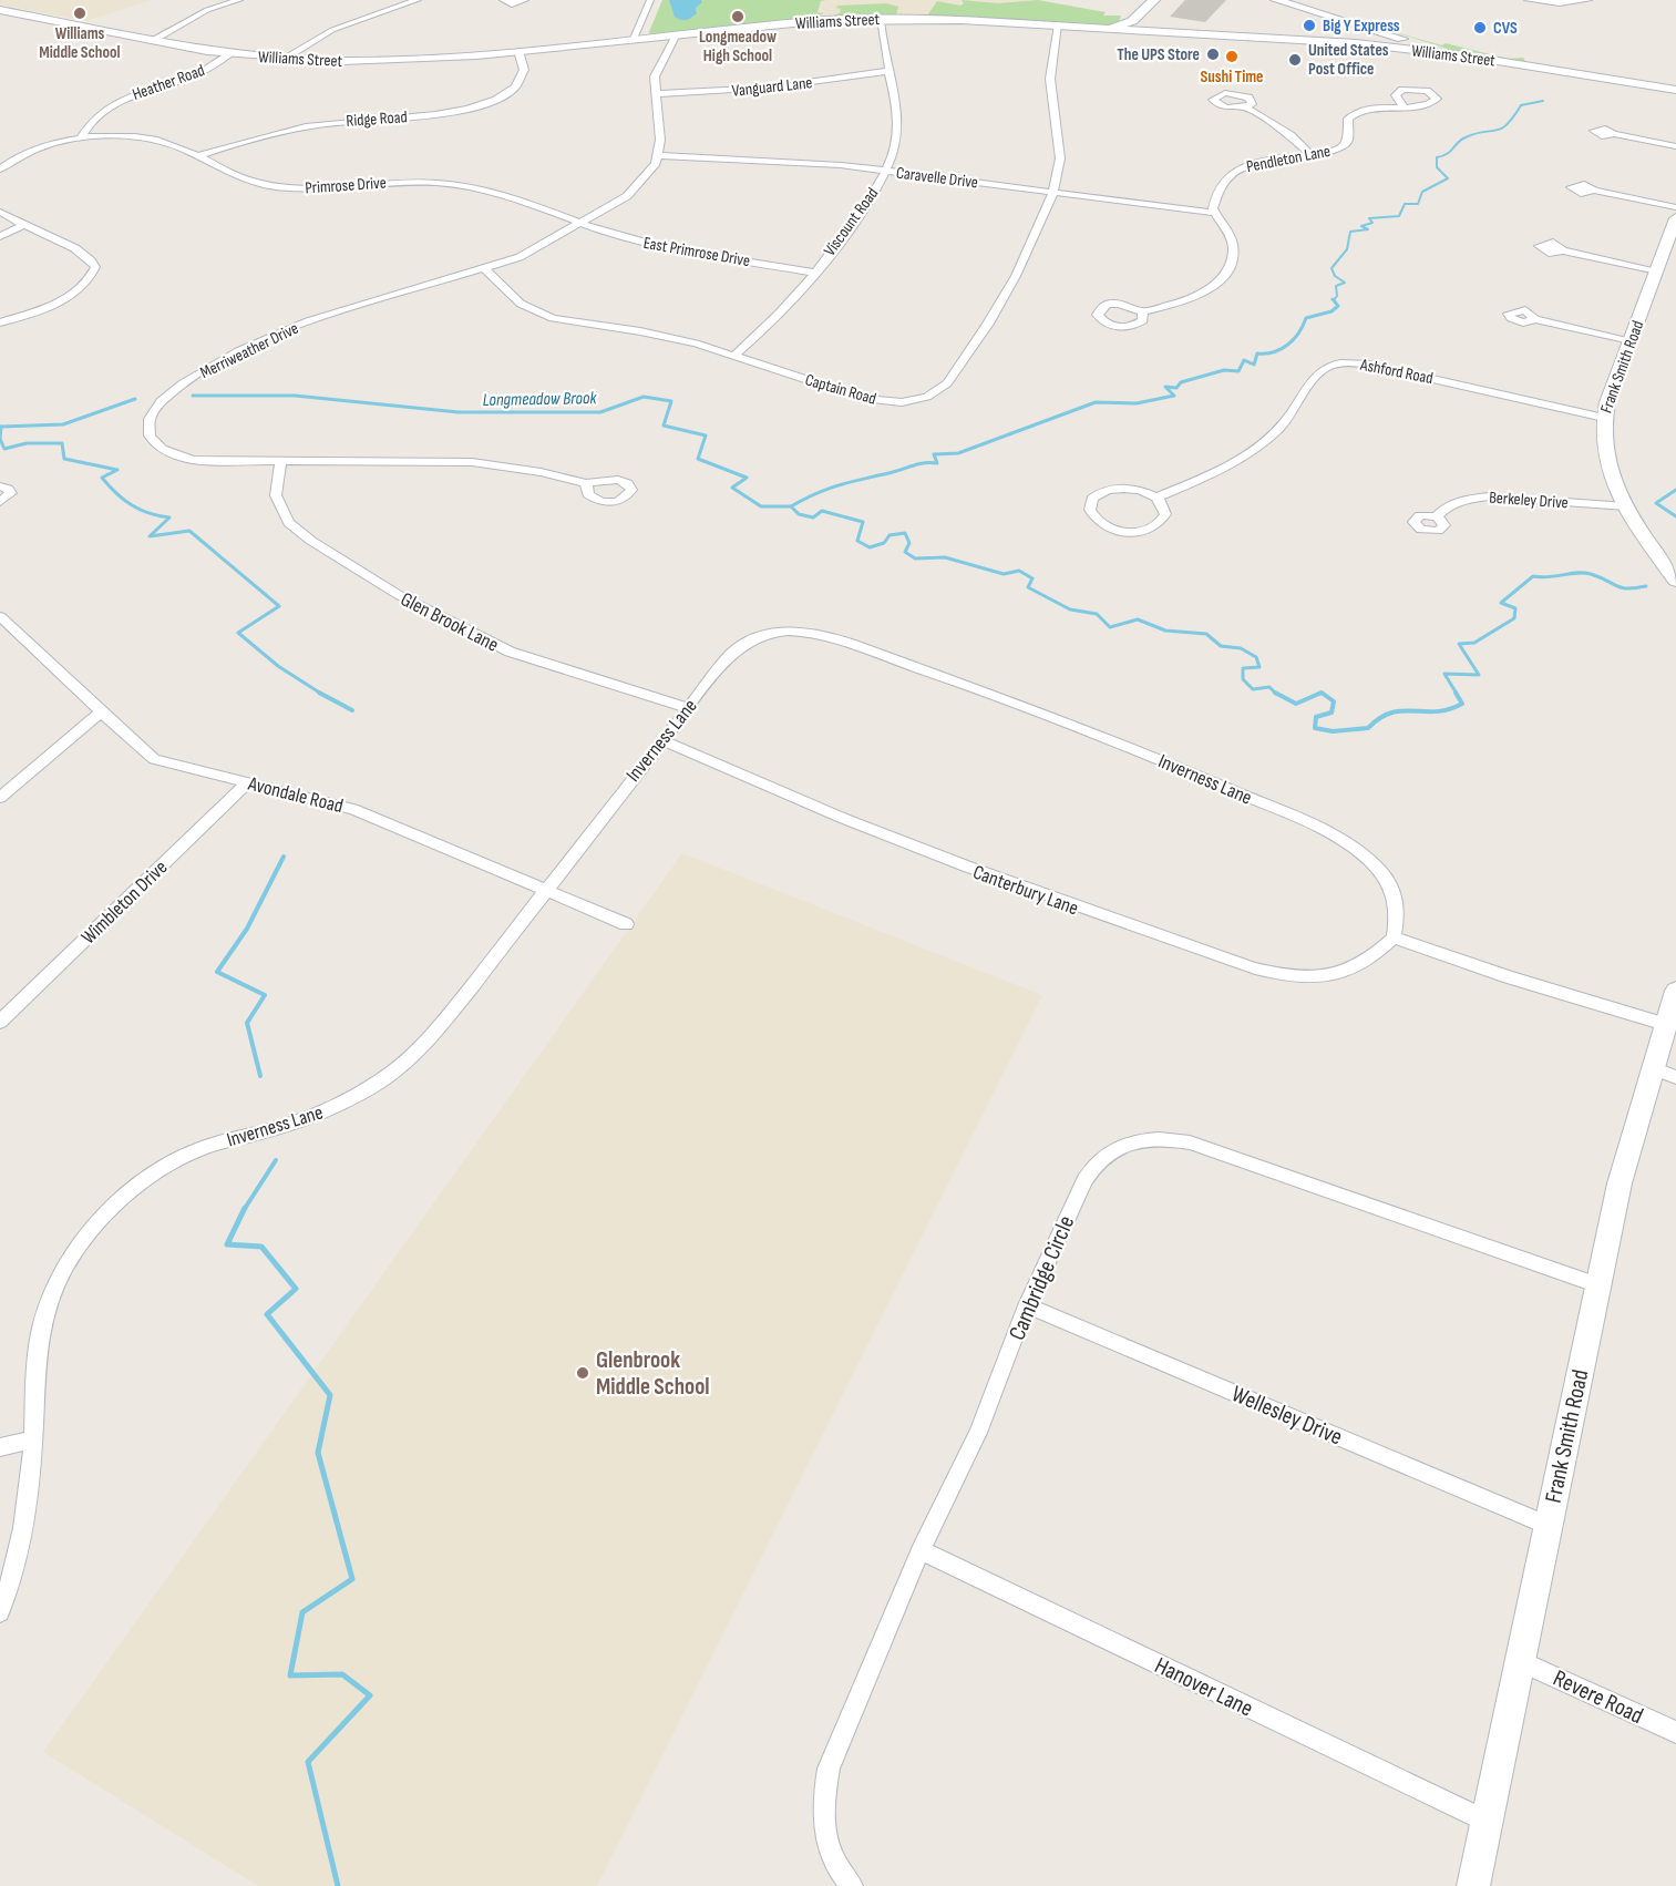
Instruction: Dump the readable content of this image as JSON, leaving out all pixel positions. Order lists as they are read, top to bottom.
{
  "streets": {
    "main road": ["Williams Street", "Frank Smith Road"],
    "street": [
      "Heather Road",
      "Vanguard Lane",
      "Ridge Road",
      "Pendleton Lane",
      "Caravelle Drive",
      "Primrose Drive",
      "Viscount Road",
      "East Primrose Drive",
      "Merriweather Drive",
      "Ashford Road",
      "Captain Road",
      "Berkeley Drive",
      "Glen Brook Lane",
      "Inverness Lane",
      "Avondale Road",
      "Canterbury Lane",
      "Wimbleton Drive",
      "Cambridge Circle",
      "Wellesley Drive",
      "Hanover Lane",
      "Revere Road"
    ]
  },
  "crossings": [
    ["Williams Street", "Heather Road"],
    ["Williams Street", "Ridge Road"],
    ["Williams Street", "Viscount Road"],
    ["Williams Street", "Captain Road"],
    ["Heather Road", "Primrose Drive"],
    ["Vanguard Lane", "Viscount Road"],
    ["Ridge Road", "Primrose Drive"],
    ["Pendleton Lane", "Caravelle Drive"],
    ["Caravelle Drive", "Viscount Road"],
    ["Caravelle Drive", "Merriweather Drive"],
    ["Caravelle Drive", "Captain Road"],
    ["Primrose Drive", "East Primrose Drive"],
    ["Primrose Drive", "Merriweather Drive"],
    ["Viscount Road", "East Primrose Drive"],
    ["Viscount Road", "Captain Road"],
    ["East Primrose Drive", "Merriweather Drive"],
    ["Merriweather Drive", "Captain Road"],
    ["Merriweather Drive", "Glen Brook Lane"],
    ["Frank Smith Road", "Ashford Road"],
    ["Frank Smith Road", "Berkeley Drive"],
    ["Frank Smith Road", "Cambridge Circle"],
    ["Frank Smith Road", "Wellesley Drive"],
    ["Frank Smith Road", "Hanover Lane"],
    ["Frank Smith Road", "Revere Road"],
    ["Glen Brook Lane", "Inverness Lane"],
    ["Inverness Lane", "Avondale Road"],
    ["Inverness Lane", "Canterbury Lane"],
    ["Avondale Road", "Wimbleton Drive"],
    ["Cambridge Circle", "Wellesley Drive"],
    ["Cambridge Circle", "Hanover Lane"]
  ],
  "water": ["Longmeadow Brook"],
  "places": [
    "Williams Middle School",
    "Longmeadow High School",
    "Big Y Express",
    "CVS",
    "The UPS Store",
    "Sushi Time",
    "United States Post Office",
    "Glenbrook Middle School"
  ]
}
